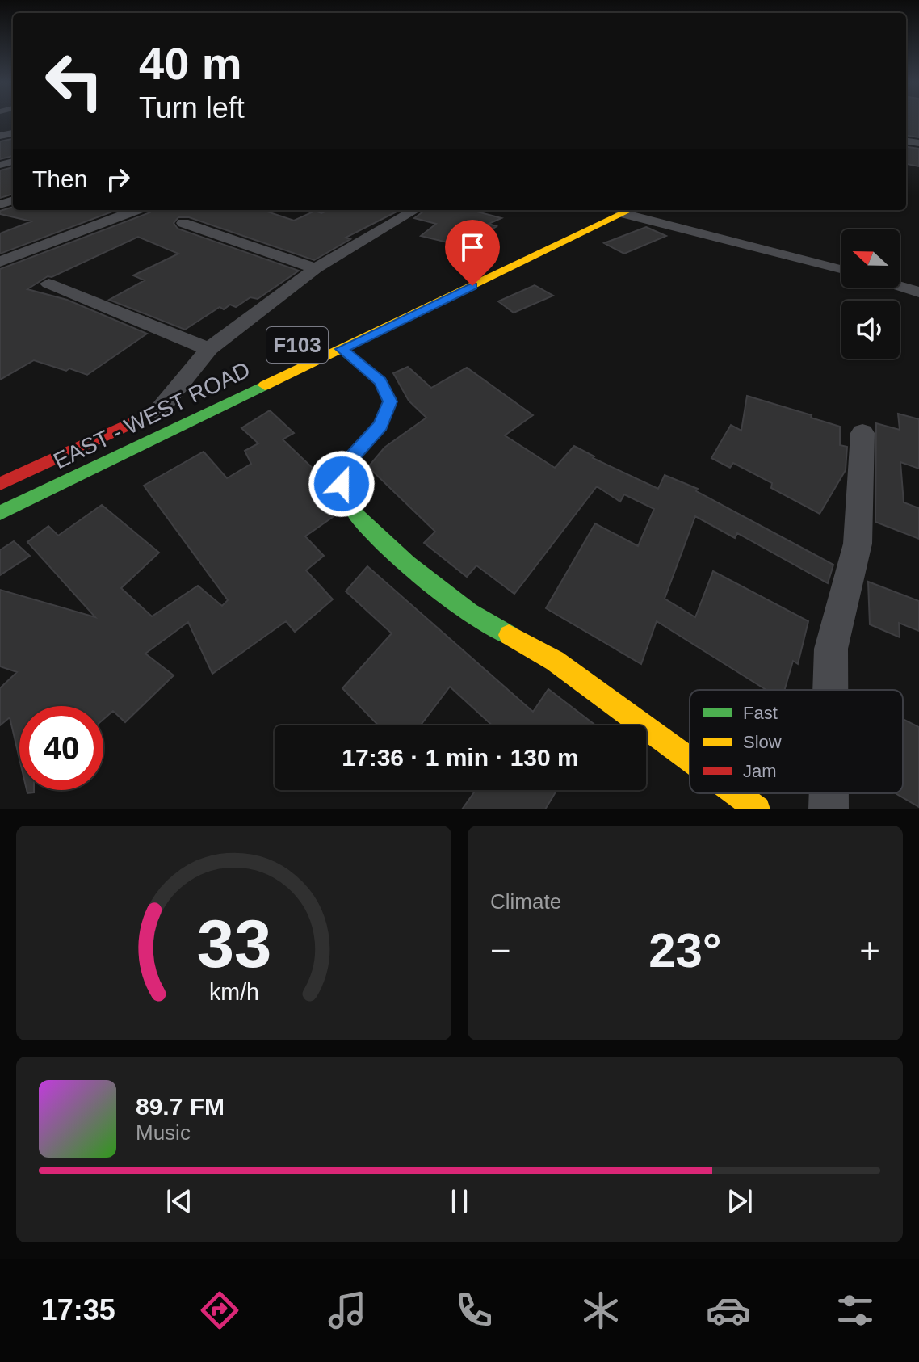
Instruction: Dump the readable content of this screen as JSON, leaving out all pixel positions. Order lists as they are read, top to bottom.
{
  "streets": {
    "main road": ["F103", "EAST - WEST ROAD"]
  },
  "legend": ["Fast", "Slow", "Jam"],
  "north": "left",
  "page": {
    "turn": ["40 m", "Turn left"],
    "then": "Then",
    "limit": "40",
    "trip": "17:36 · 1 min · 130 m",
    "tile": "Climate",
    "heat": ["−", "23°", "+"],
    "song": ["89.7 FM", "Music"],
    "tabs": "17:35",
    "gauge": ["33", "km/h"]
  }
}
